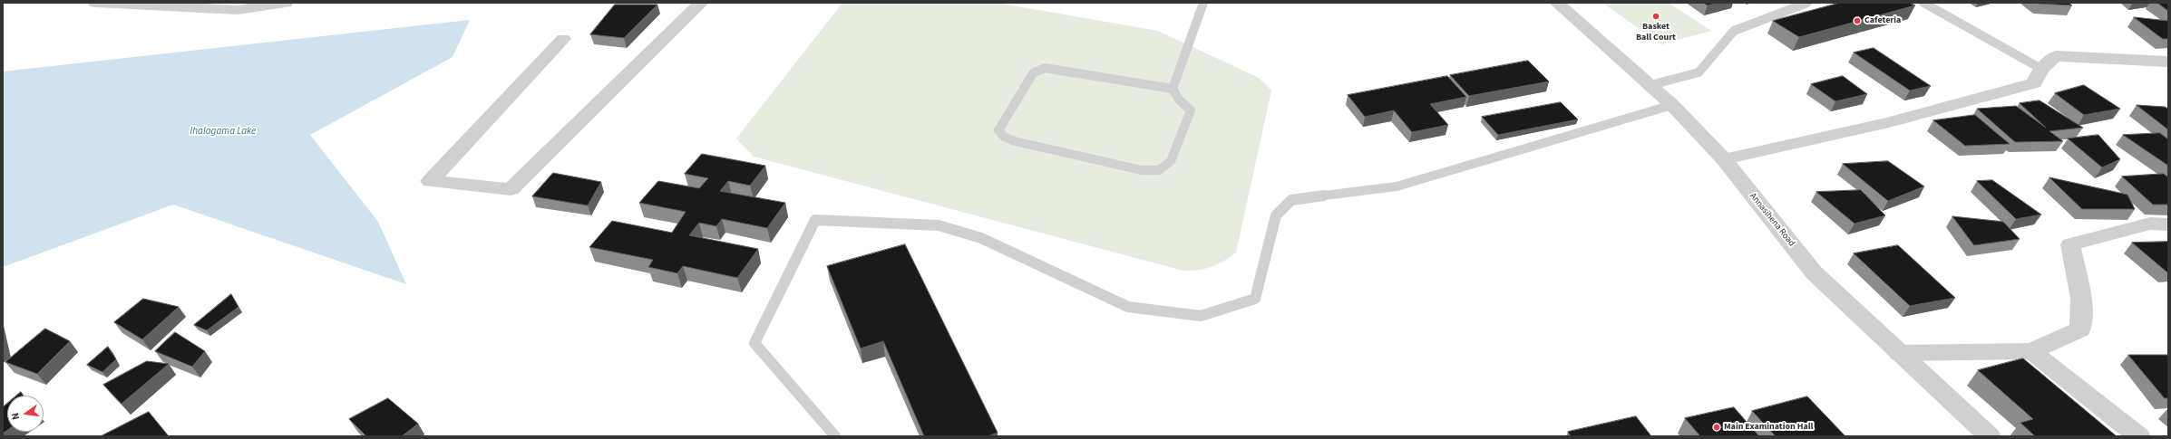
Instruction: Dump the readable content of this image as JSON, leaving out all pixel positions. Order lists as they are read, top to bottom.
{
  "streets": {
    "street": ["Annasihena Road"]
  },
  "water": ["Ihalagama Lake"],
  "places": ["Basket Ball Court", "Cafeteria", "Main Examination Hall"],
  "north": "left"
}
